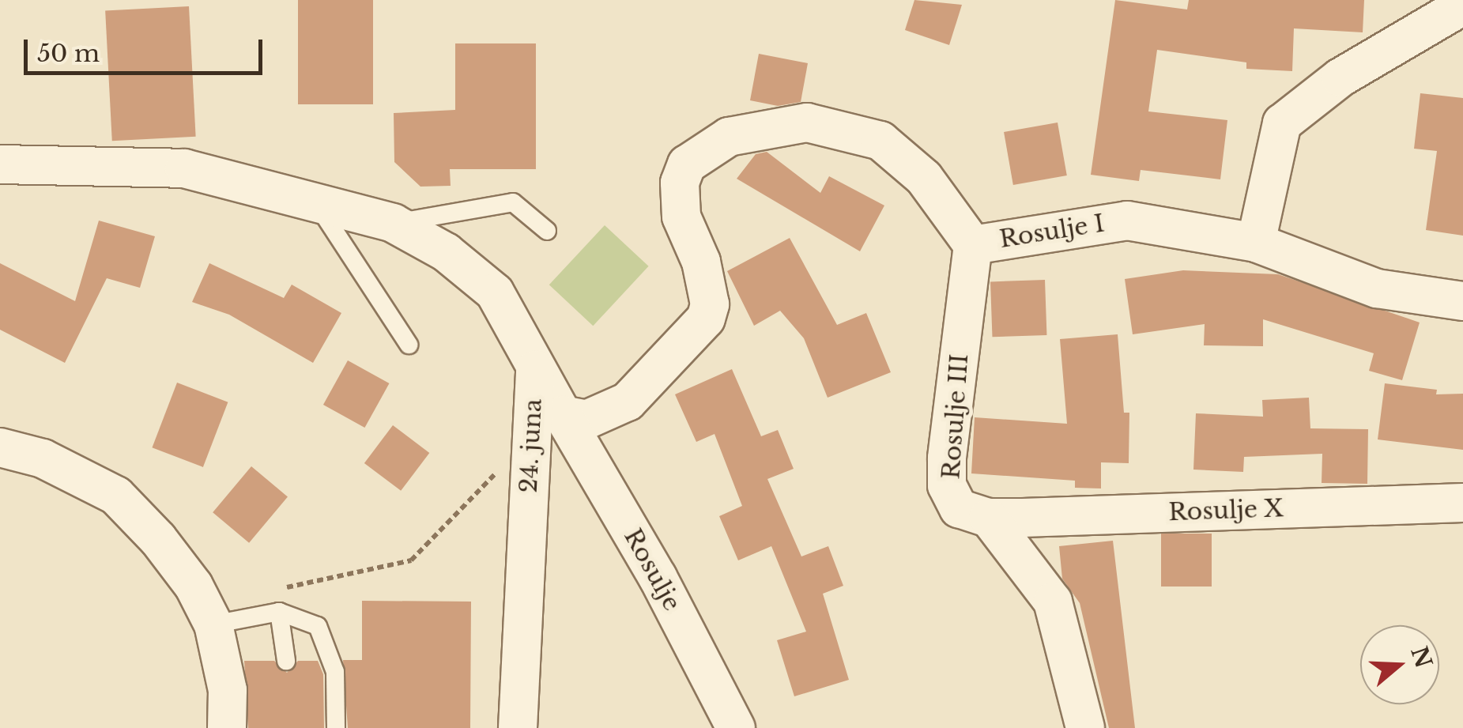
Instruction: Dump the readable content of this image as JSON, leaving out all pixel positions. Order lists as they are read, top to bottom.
{
  "streets": {
    "street": [
      "Rosulje I",
      "Rosulje III",
      "24. juna",
      "Rosulje X",
      "Rosulje"
    ]
  },
  "crossings": [
    ["Rosulje I", "Rosulje III"],
    ["Rosulje I", "Rosulje"],
    ["Rosulje III", "Rosulje X"]
  ],
  "scale_bar": "50 m",
  "north": "right"
}
